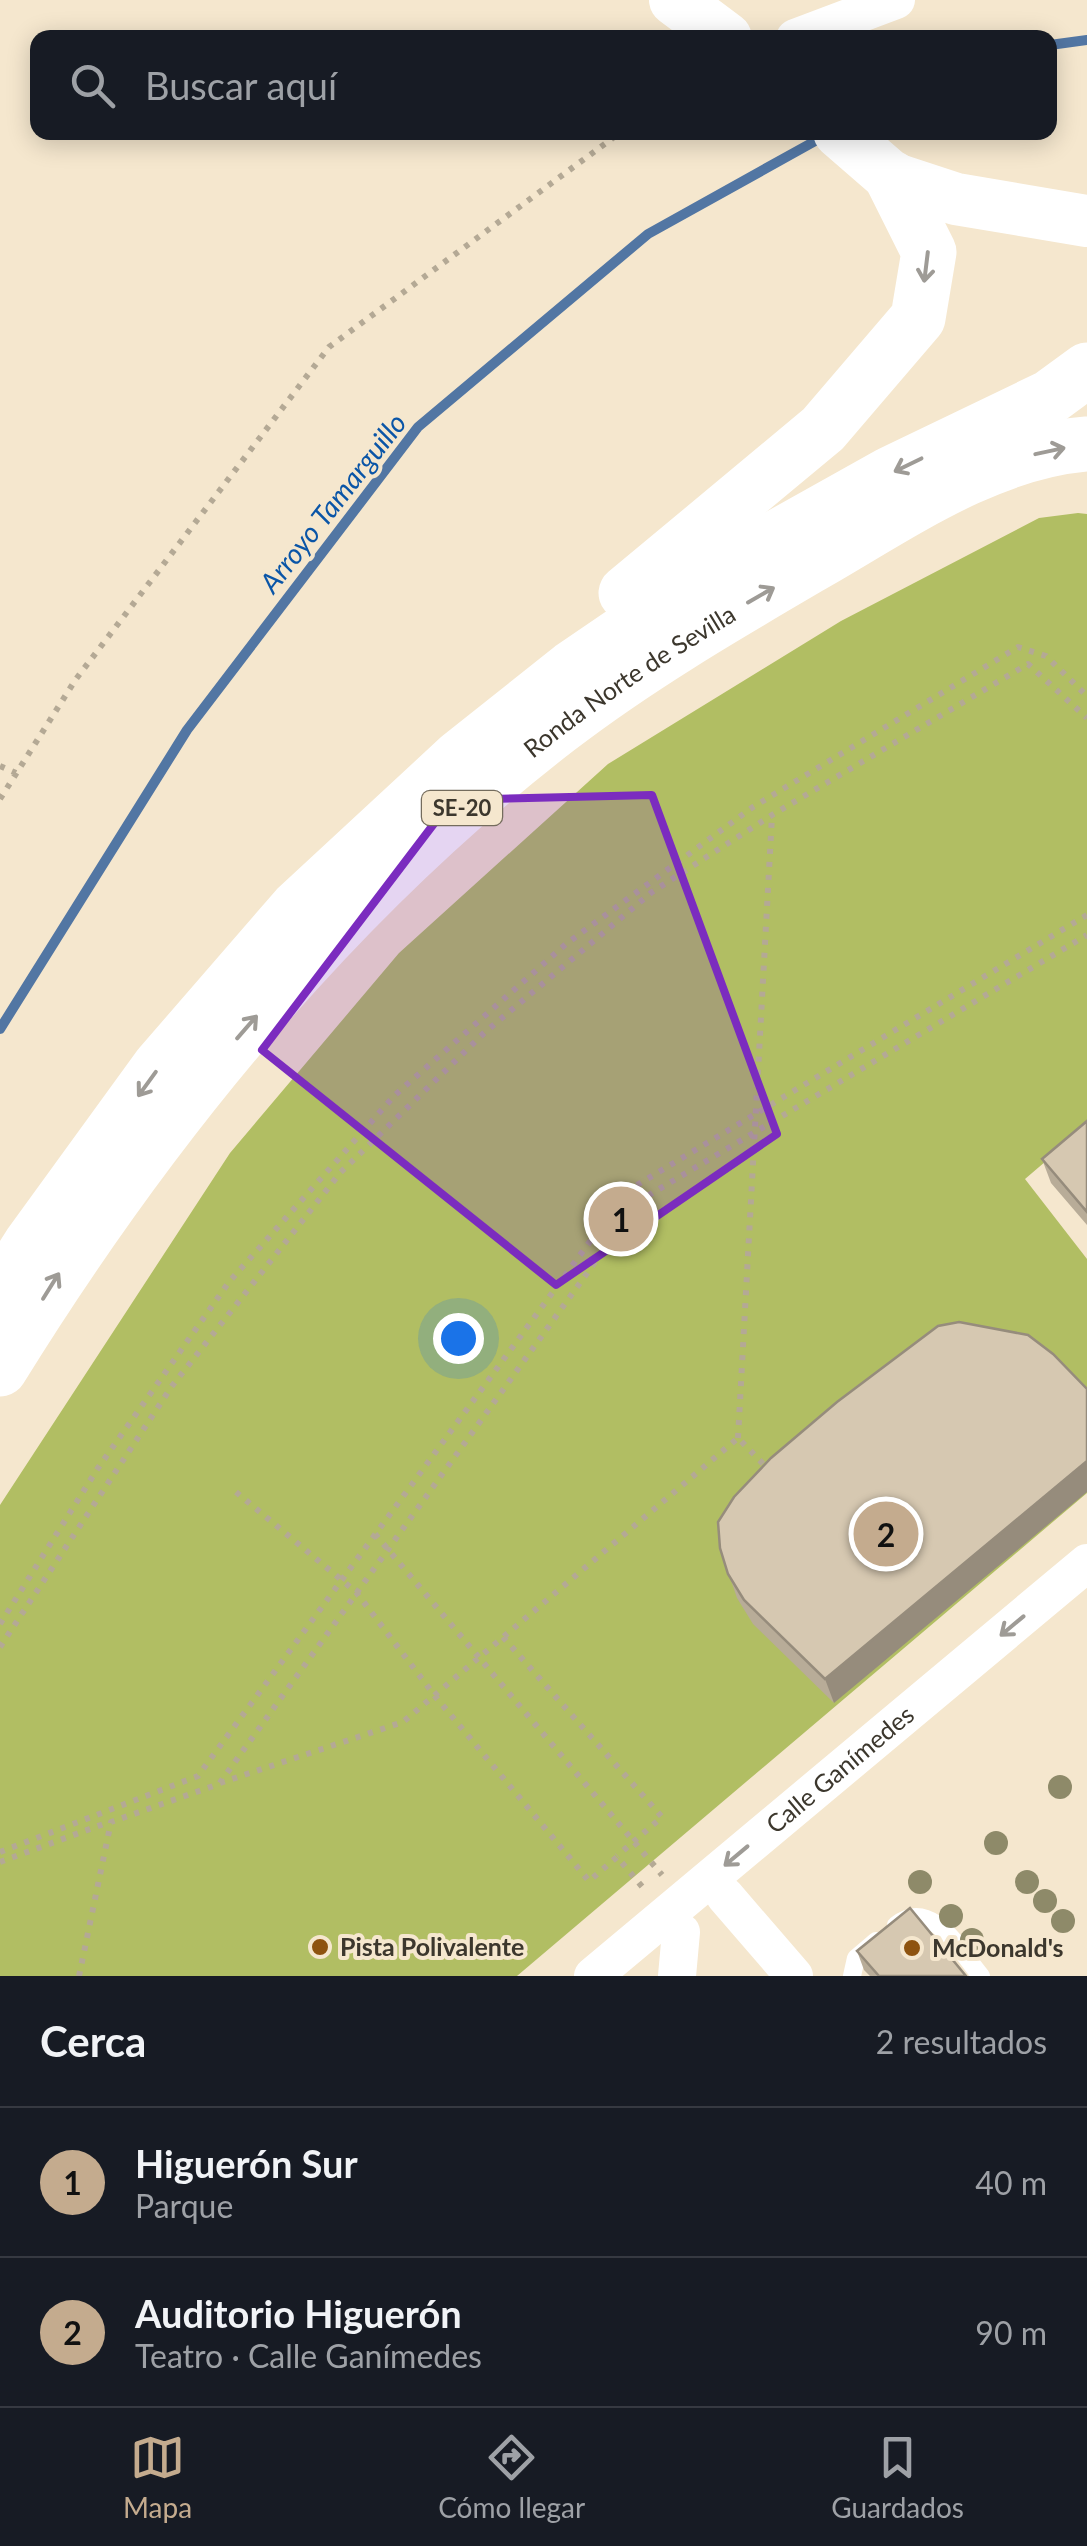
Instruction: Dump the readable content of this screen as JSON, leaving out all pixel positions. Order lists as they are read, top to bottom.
{
  "streets": {
    "highway": ["Ronda Norte de Sevilla", "SE-20"],
    "street": ["Calle Ganímedes"]
  },
  "one_way": ["Calle Ganímedes"],
  "water": ["Arroyo Tamarguillo"],
  "places": ["Pista Polivalente", "McDonald's"],
  "page": {
    "search": "Buscar aquí",
    "pins": ["1", "2"],
    "heading": ["Cerca", "2 resultados"],
    "list": [
      {
        "mark": "1",
        "name": "Higuerón Sur",
        "note": "Parque",
        "value": "40 m"
      },
      {
        "mark": "2",
        "name": "Auditorio Higuerón",
        "note": "Teatro · Calle Ganímedes",
        "value": "90 m"
      }
    ],
    "nav": ["Mapa", "Cómo llegar", "Guardados"]
  }
}
